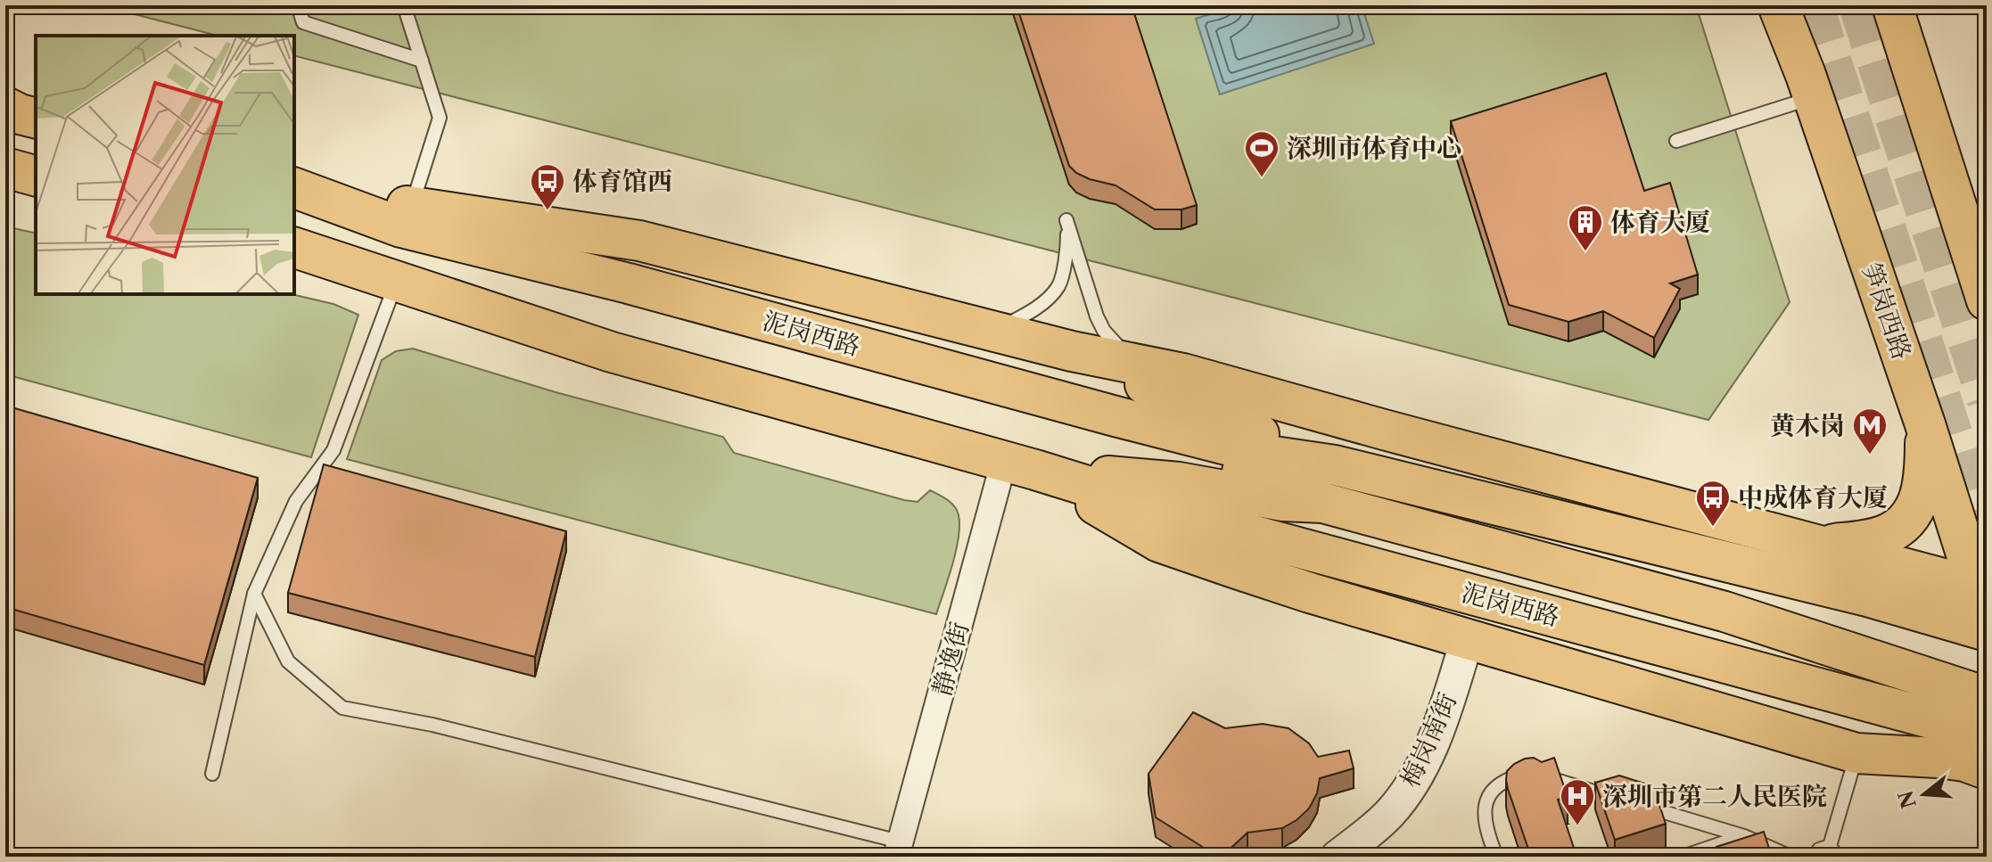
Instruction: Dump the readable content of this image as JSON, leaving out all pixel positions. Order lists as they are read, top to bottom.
{
  "streets": {
    "main road": ["笋岗西路", "泥岗西路"],
    "street": ["静逸街", "梅岗南街"]
  },
  "crossings": [
    ["笋岗西路", "泥岗西路"],
    ["泥岗西路", "静逸街"]
  ],
  "places": {
    "sports": ["深圳市体育中心"],
    "bus stop": ["体育馆西", "中成体育大厦"],
    "building": ["体育大厦"],
    "metro station": ["黄木岗"],
    "hospital": ["深圳市第二人民医院"]
  },
  "north": "left"
}
